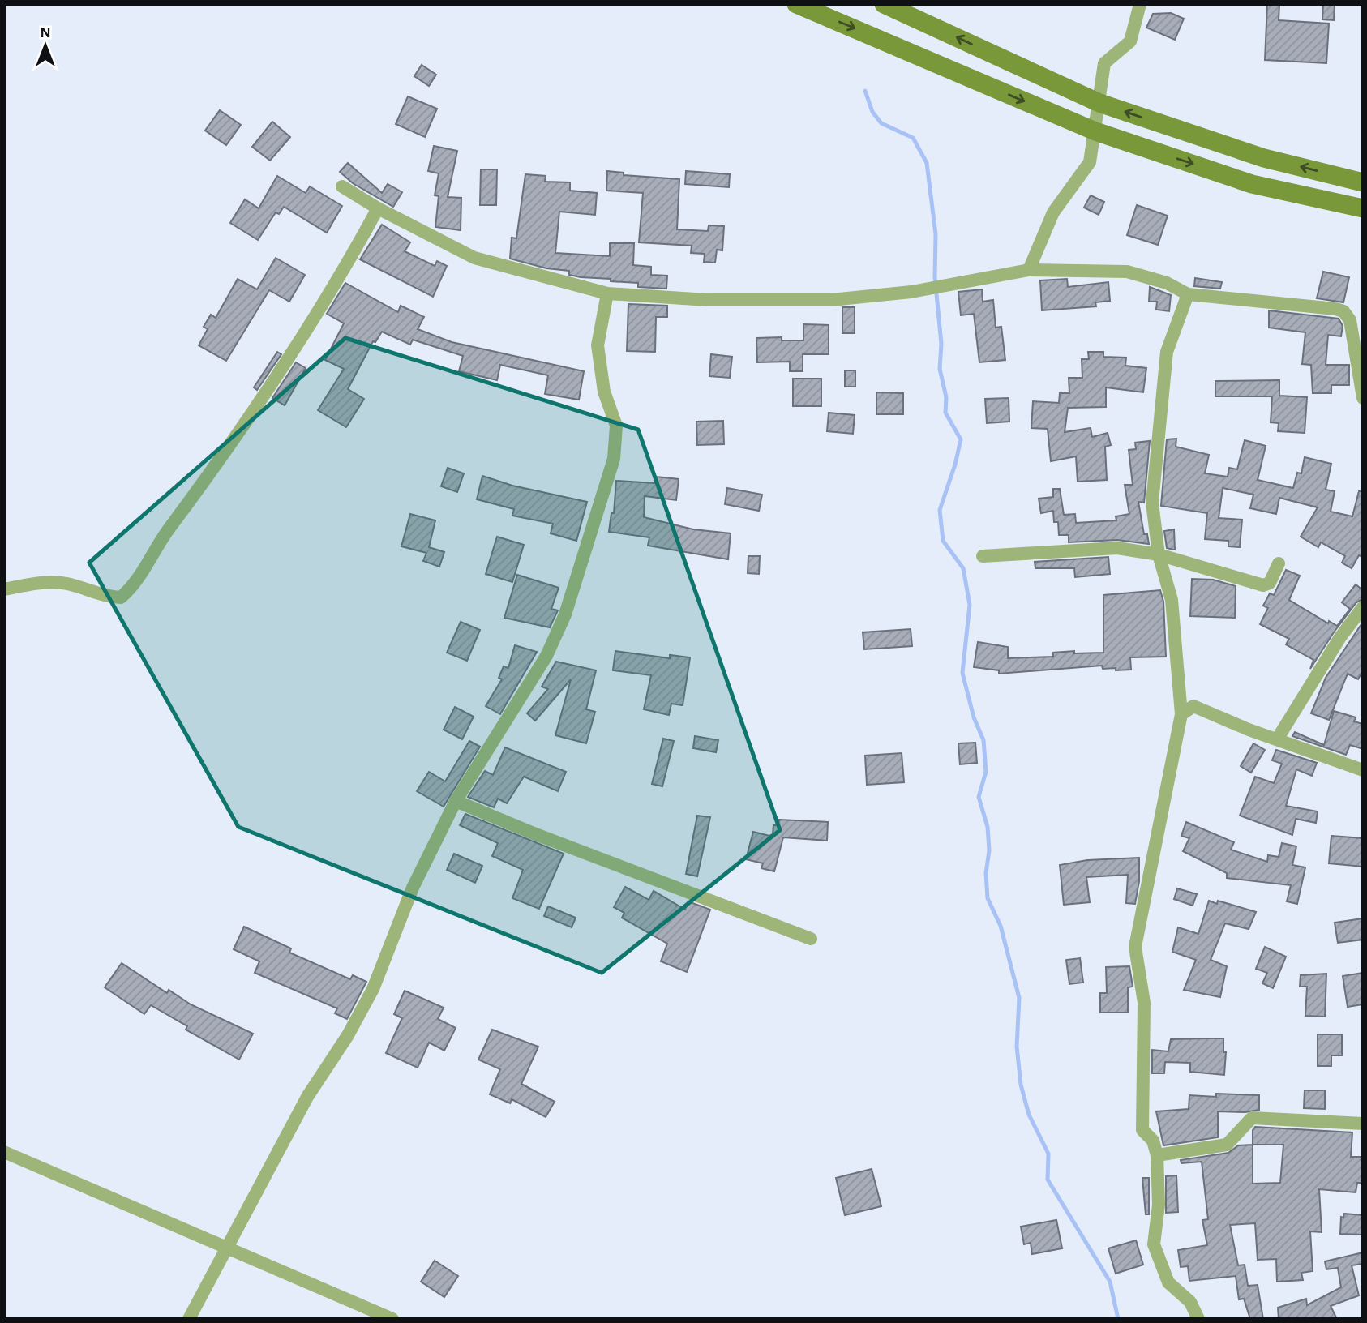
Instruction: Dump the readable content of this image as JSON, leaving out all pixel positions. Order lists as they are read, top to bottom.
{
  "north": "top"
}
